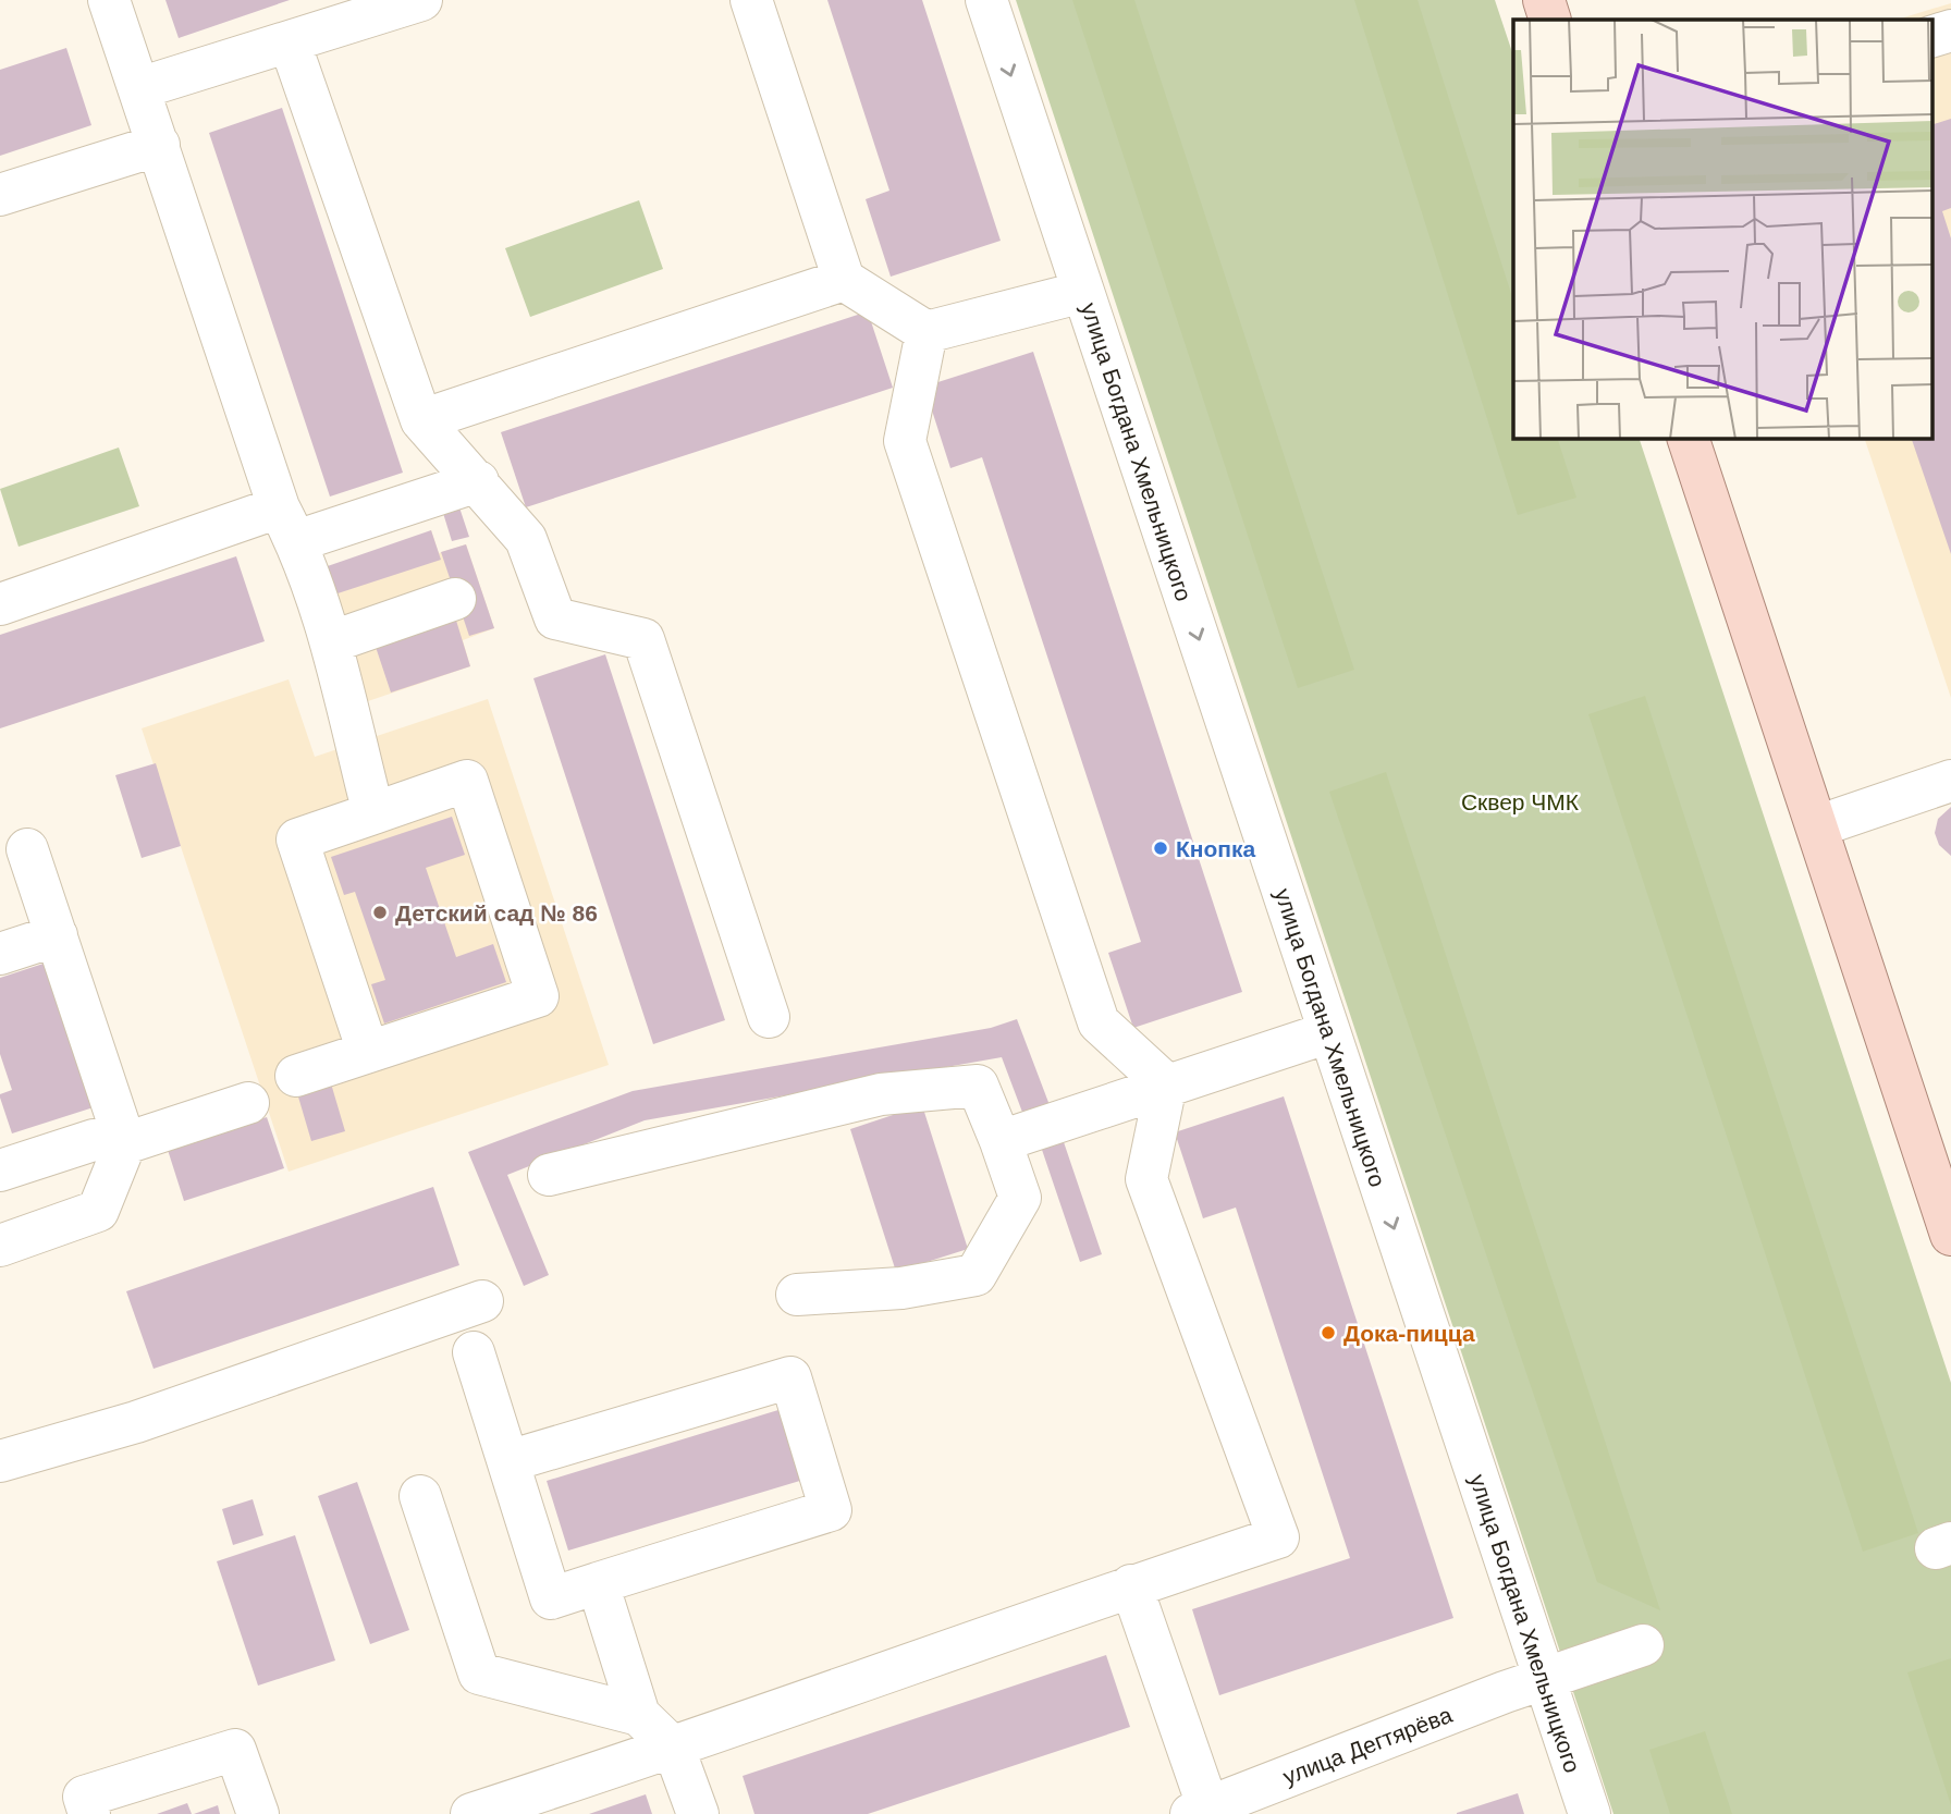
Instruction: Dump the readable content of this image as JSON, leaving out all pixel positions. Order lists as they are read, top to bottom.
{
  "streets": {
    "street": ["улица Богдана Хмельницкого", "улица Дегтярёва"]
  },
  "crossings": [
    ["улица Богдана Хмельницкого", "улица Дегтярёва"]
  ],
  "parks": ["Сквер ЧМК"],
  "places": ["Кнопка", "Детский сад № 86", "Дока-пицца"]
}
